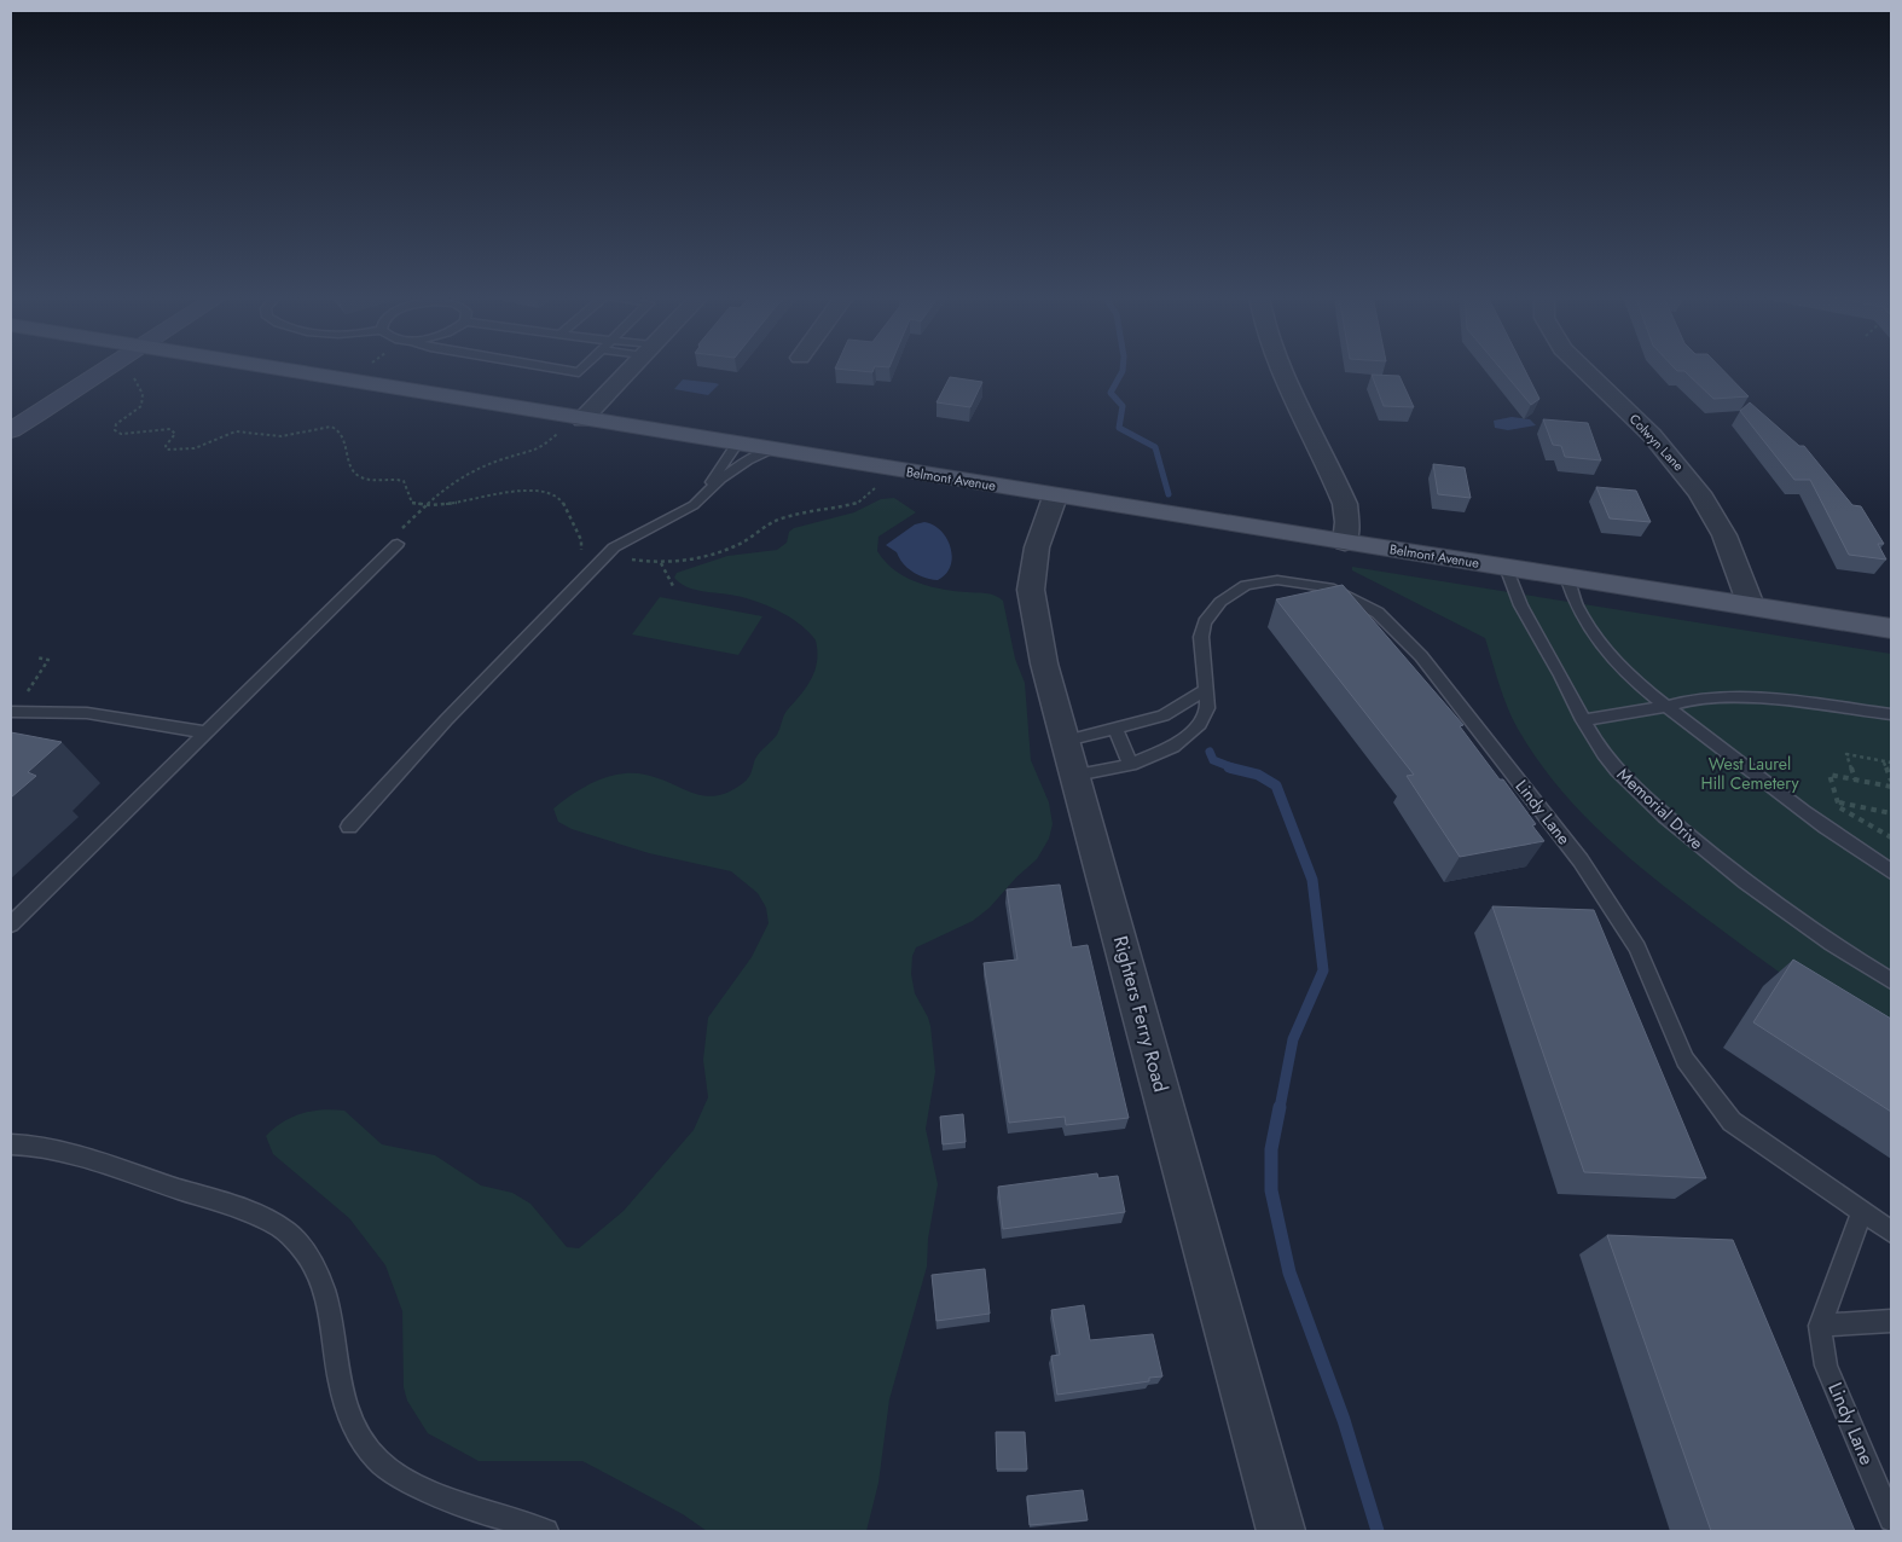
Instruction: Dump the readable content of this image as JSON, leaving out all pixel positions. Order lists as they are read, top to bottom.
{
  "streets": {
    "main road": ["Belmont Avenue"],
    "street": ["Colwyn Lane", "Righters Ferry Road"],
    "lane": ["Memorial Drive", "Lindy Lane"]
  },
  "crossings": [
    ["Colwyn Lane", "Belmont Avenue"],
    ["Belmont Avenue", "Memorial Drive"],
    ["Belmont Avenue", "Righters Ferry Road"],
    ["Lindy Lane", "Righters Ferry Road"]
  ],
  "parks": ["West Laurel Hill Cemetery"]
}
